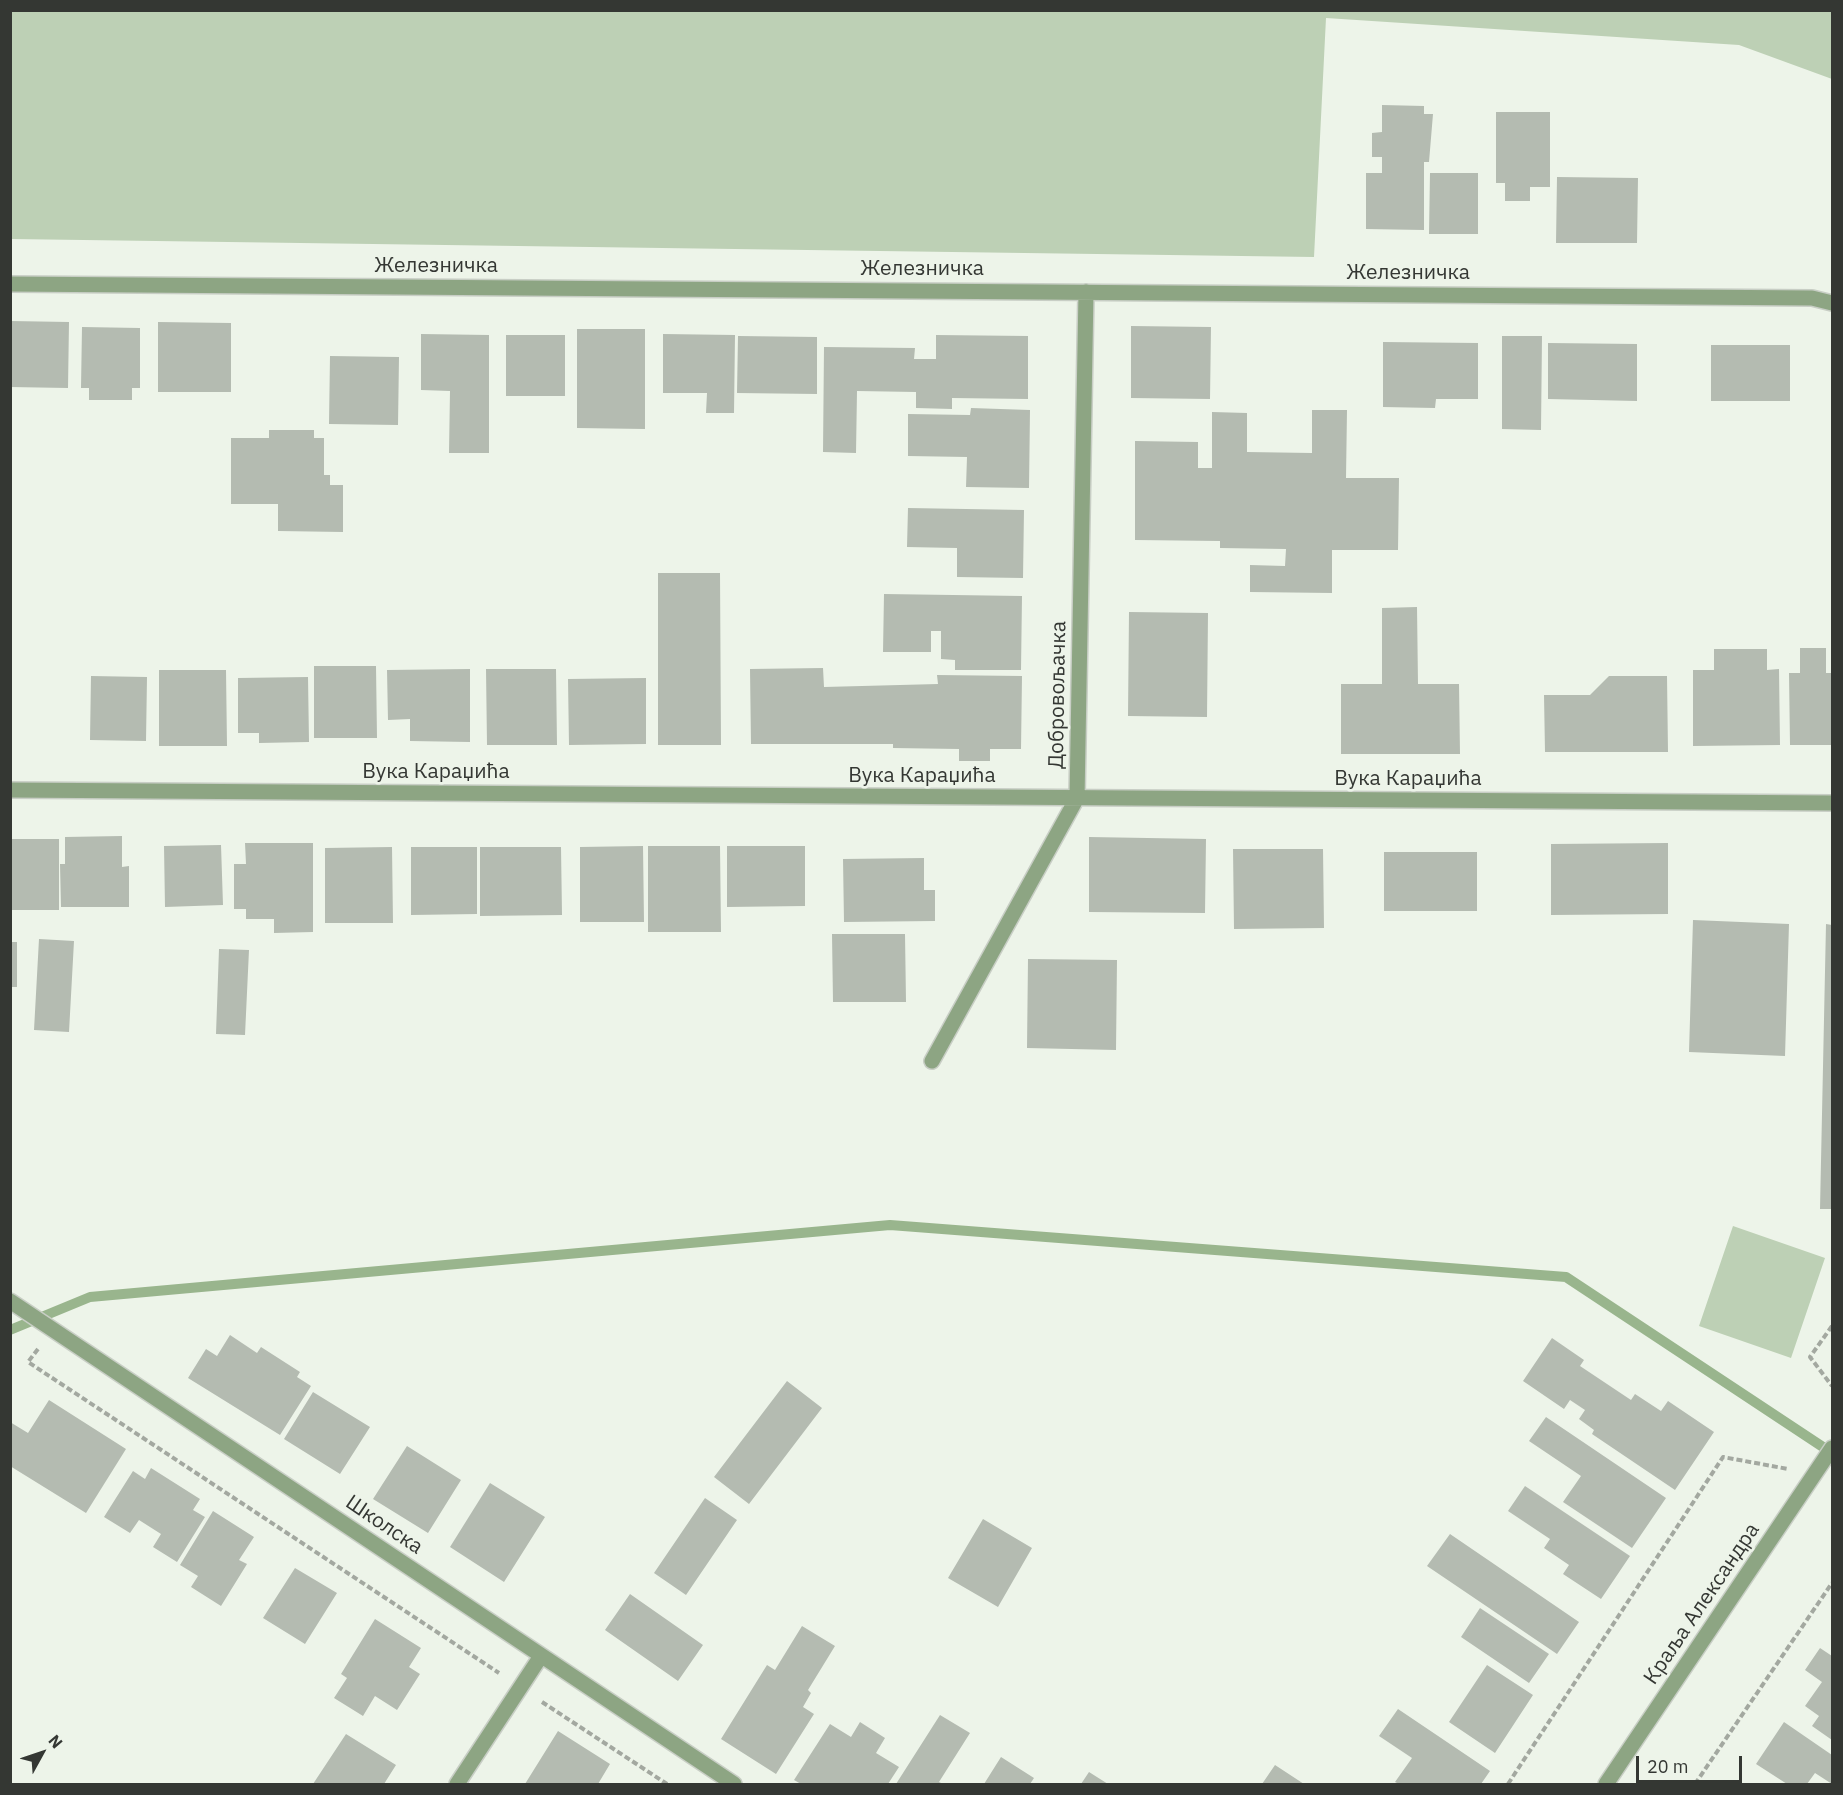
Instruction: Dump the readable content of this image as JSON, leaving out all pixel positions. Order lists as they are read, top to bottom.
{
  "streets": {
    "street": [
      "Железничка",
      "Добровољачка",
      "Вука Караџића",
      "Школска",
      "Краља Александра"
    ]
  },
  "crossings": [
    ["Железничка", "Добровољачка"],
    ["Добровољачка", "Вука Караџића"]
  ],
  "scale_bar": "20 m",
  "north": "top right"
}
